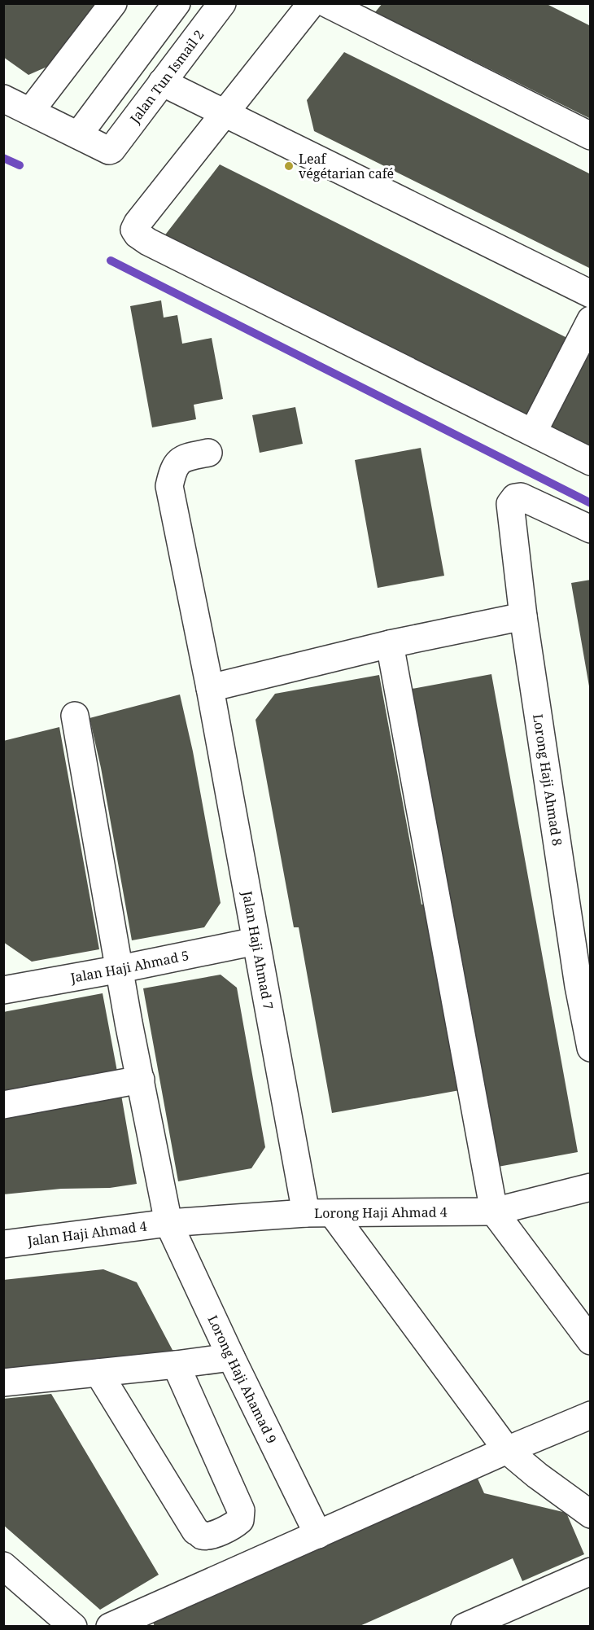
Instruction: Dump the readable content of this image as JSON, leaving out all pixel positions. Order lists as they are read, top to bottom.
{
  "streets": {
    "street": [
      "Jalan Tun Ismail 2",
      "Lorong Haji Ahmad 8",
      "Jalan Haji Ahmad 7",
      "Jalan Haji Ahmad 5",
      "Lorong Haji Ahmad 4",
      "Jalan Haji Ahmad 4",
      "Lorong Haji Ahamad 9"
    ]
  },
  "crossings": [
    ["Jalan Haji Ahmad 7", "Jalan Haji Ahmad 5"],
    ["Jalan Haji Ahmad 7", "Lorong Haji Ahmad 4"],
    ["Jalan Haji Ahmad 5", "Lorong Haji Ahamad 9"],
    ["Lorong Haji Ahmad 4", "Jalan Haji Ahmad 4"],
    ["Lorong Haji Ahmad 4", "Lorong Haji Ahamad 9"],
    ["Jalan Haji Ahmad 4", "Lorong Haji Ahamad 9"]
  ],
  "places": ["Leaf végétarian café"]
}
